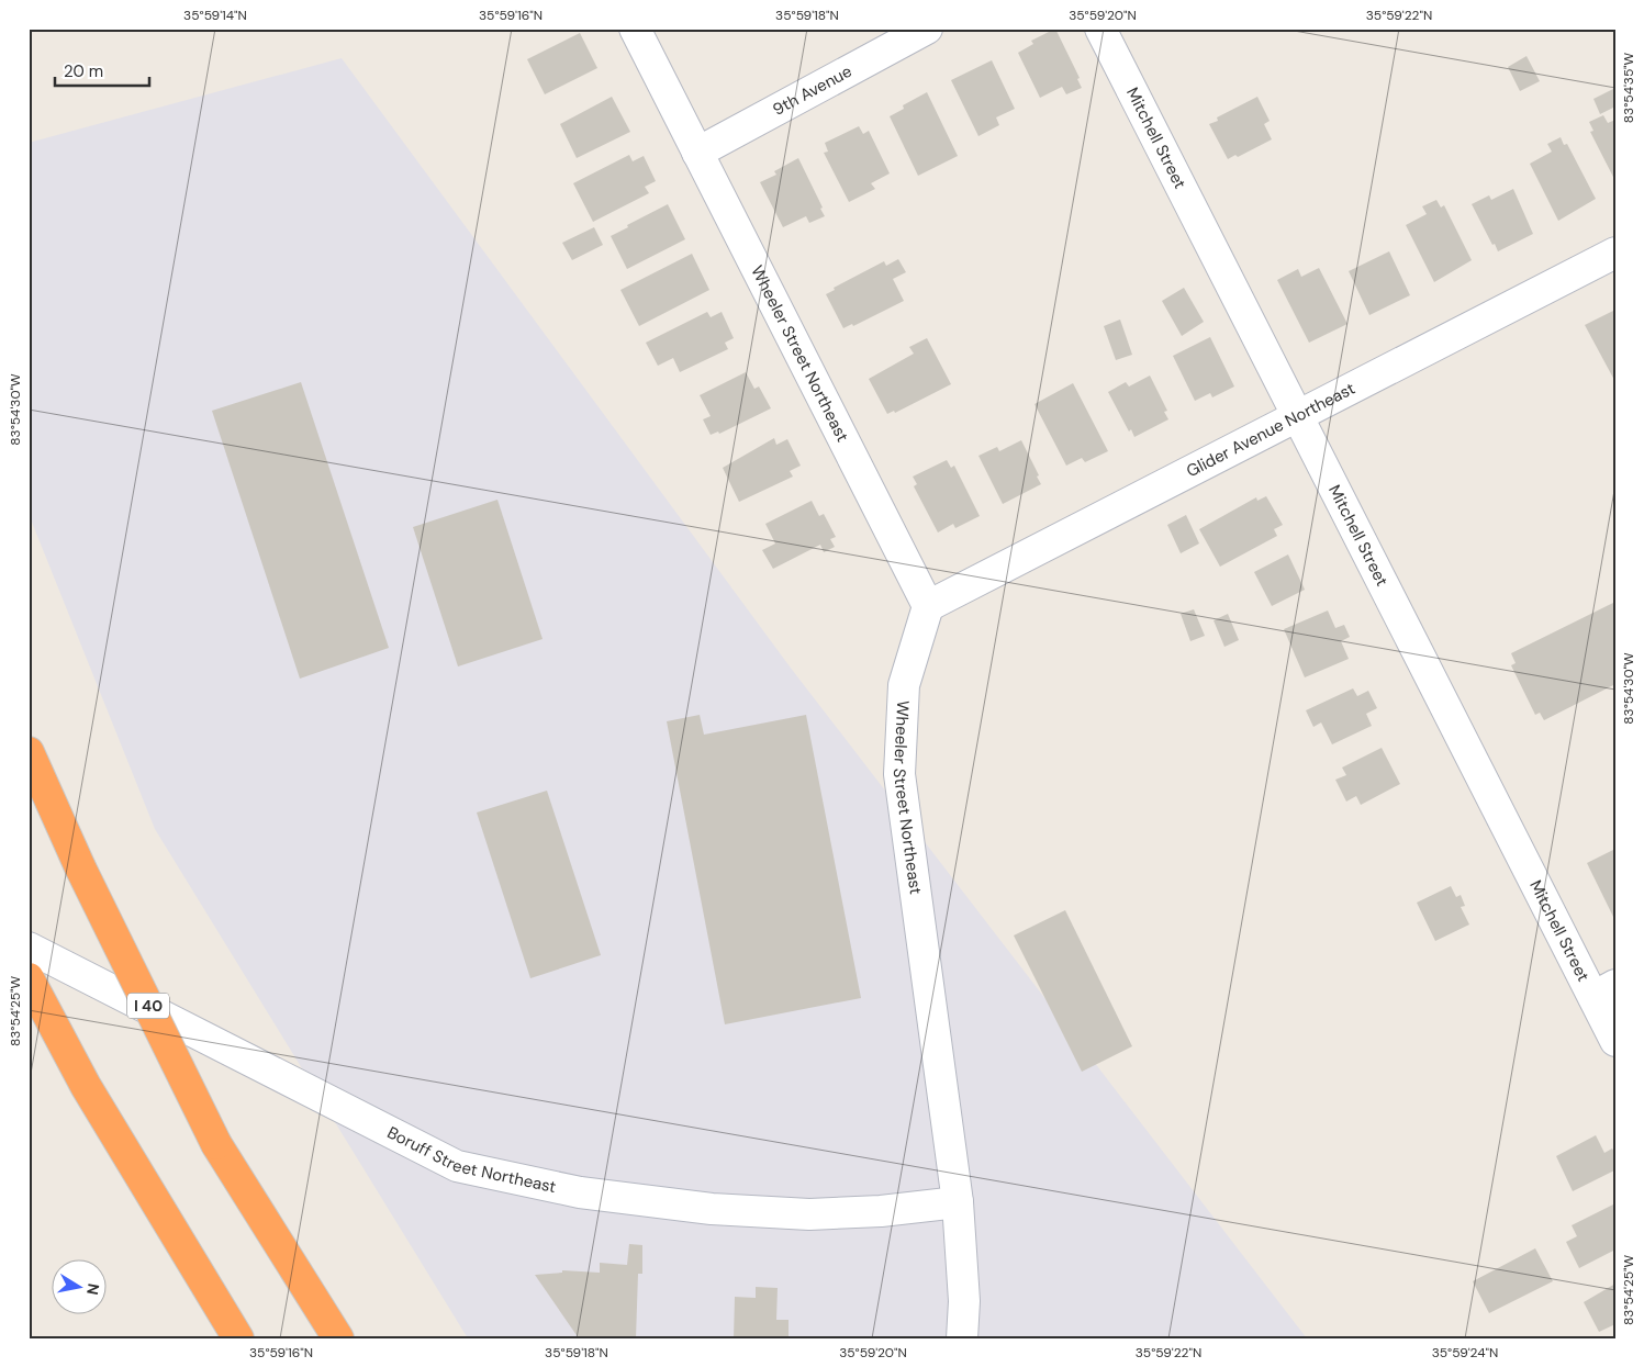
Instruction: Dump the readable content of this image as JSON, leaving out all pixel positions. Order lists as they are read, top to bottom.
{
  "streets": {
    "highway": ["I 40"],
    "street": [
      "9th Avenue",
      "Mitchell Street",
      "Wheeler Street Northeast",
      "Glider Avenue Northeast",
      "Boruff Street Northeast"
    ]
  },
  "crossings": [
    ["9th Avenue", "Wheeler Street Northeast"],
    ["Mitchell Street", "Glider Avenue Northeast"],
    ["Wheeler Street Northeast", "Glider Avenue Northeast"],
    ["Wheeler Street Northeast", "Boruff Street Northeast"]
  ],
  "scale_bar": "20 m",
  "north": "right",
  "coordinates": [
    "35°59'14\"N",
    "35°59'16\"N",
    "35°59'18\"N",
    "35°59'20\"N",
    "35°59'22\"N",
    "83°54'35\"W",
    "83°54'30\"W",
    "83°54'25\"W",
    "35°59'24\"N"
  ]
}
